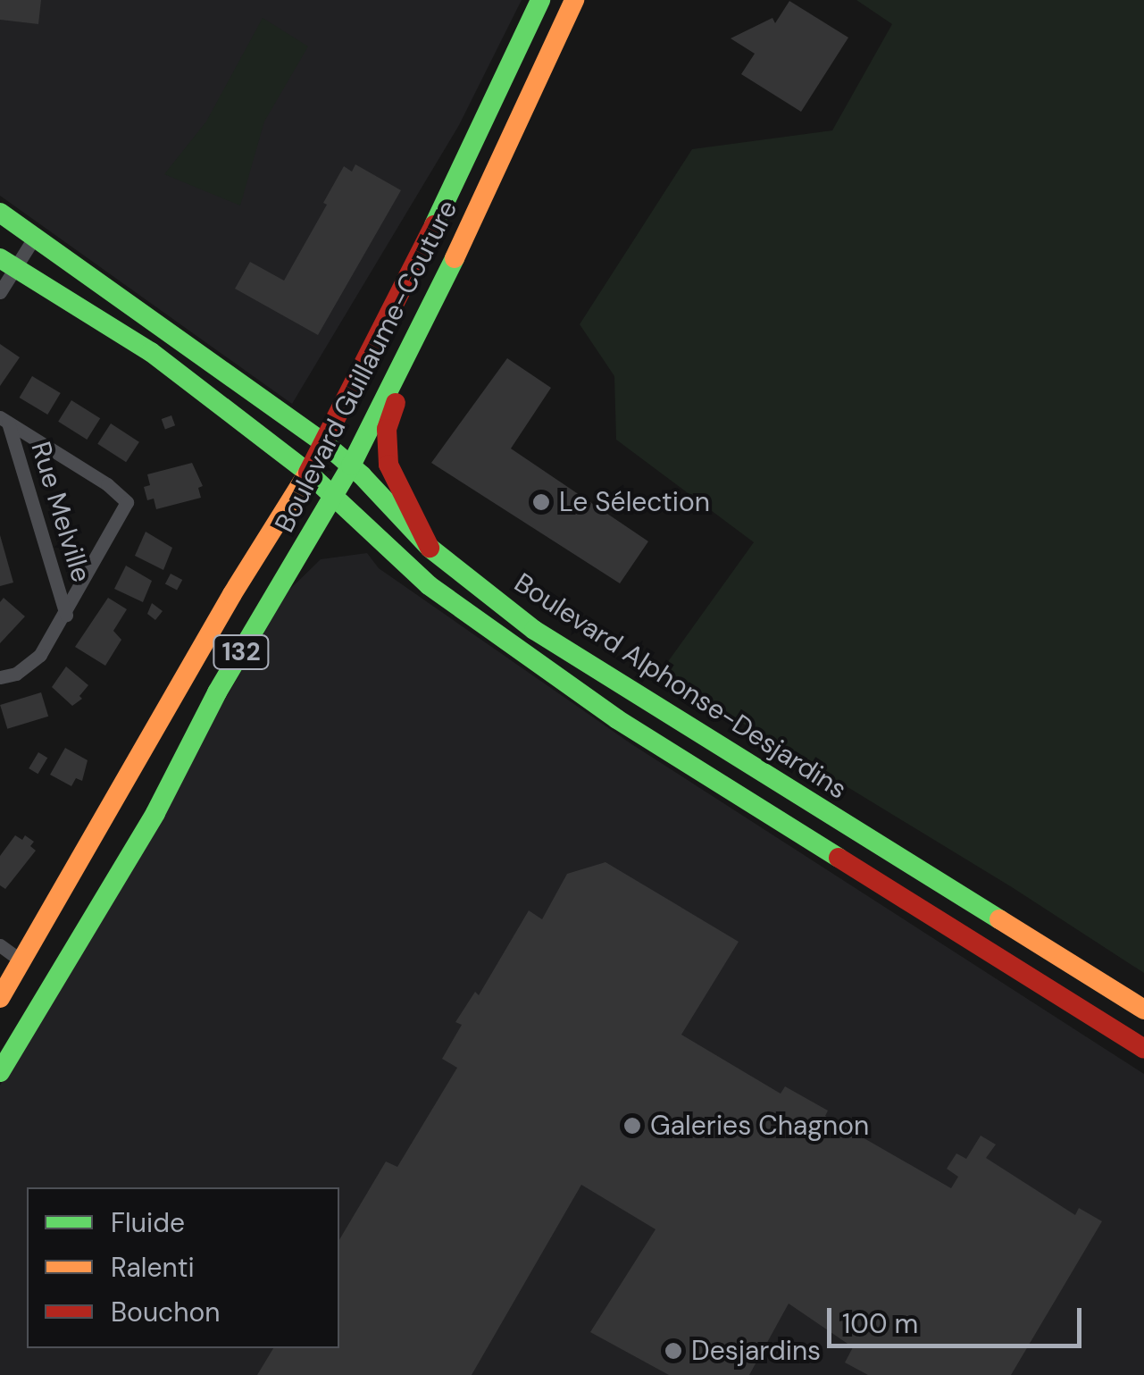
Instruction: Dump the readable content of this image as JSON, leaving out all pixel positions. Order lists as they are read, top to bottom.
{
  "streets": {
    "main road": ["Boulevard Guillaume-Couture", "132", "Boulevard Alphonse-Desjardins"],
    "street": ["Rue Melville"]
  },
  "crossings": [
    ["Boulevard Guillaume-Couture", "Boulevard Alphonse-Desjardins"]
  ],
  "places": ["Le Sélection", "Galeries Chagnon", "Desjardins"],
  "legend": ["Fluide", "Ralenti", "Bouchon"],
  "scale_bar": "100 m"
}
